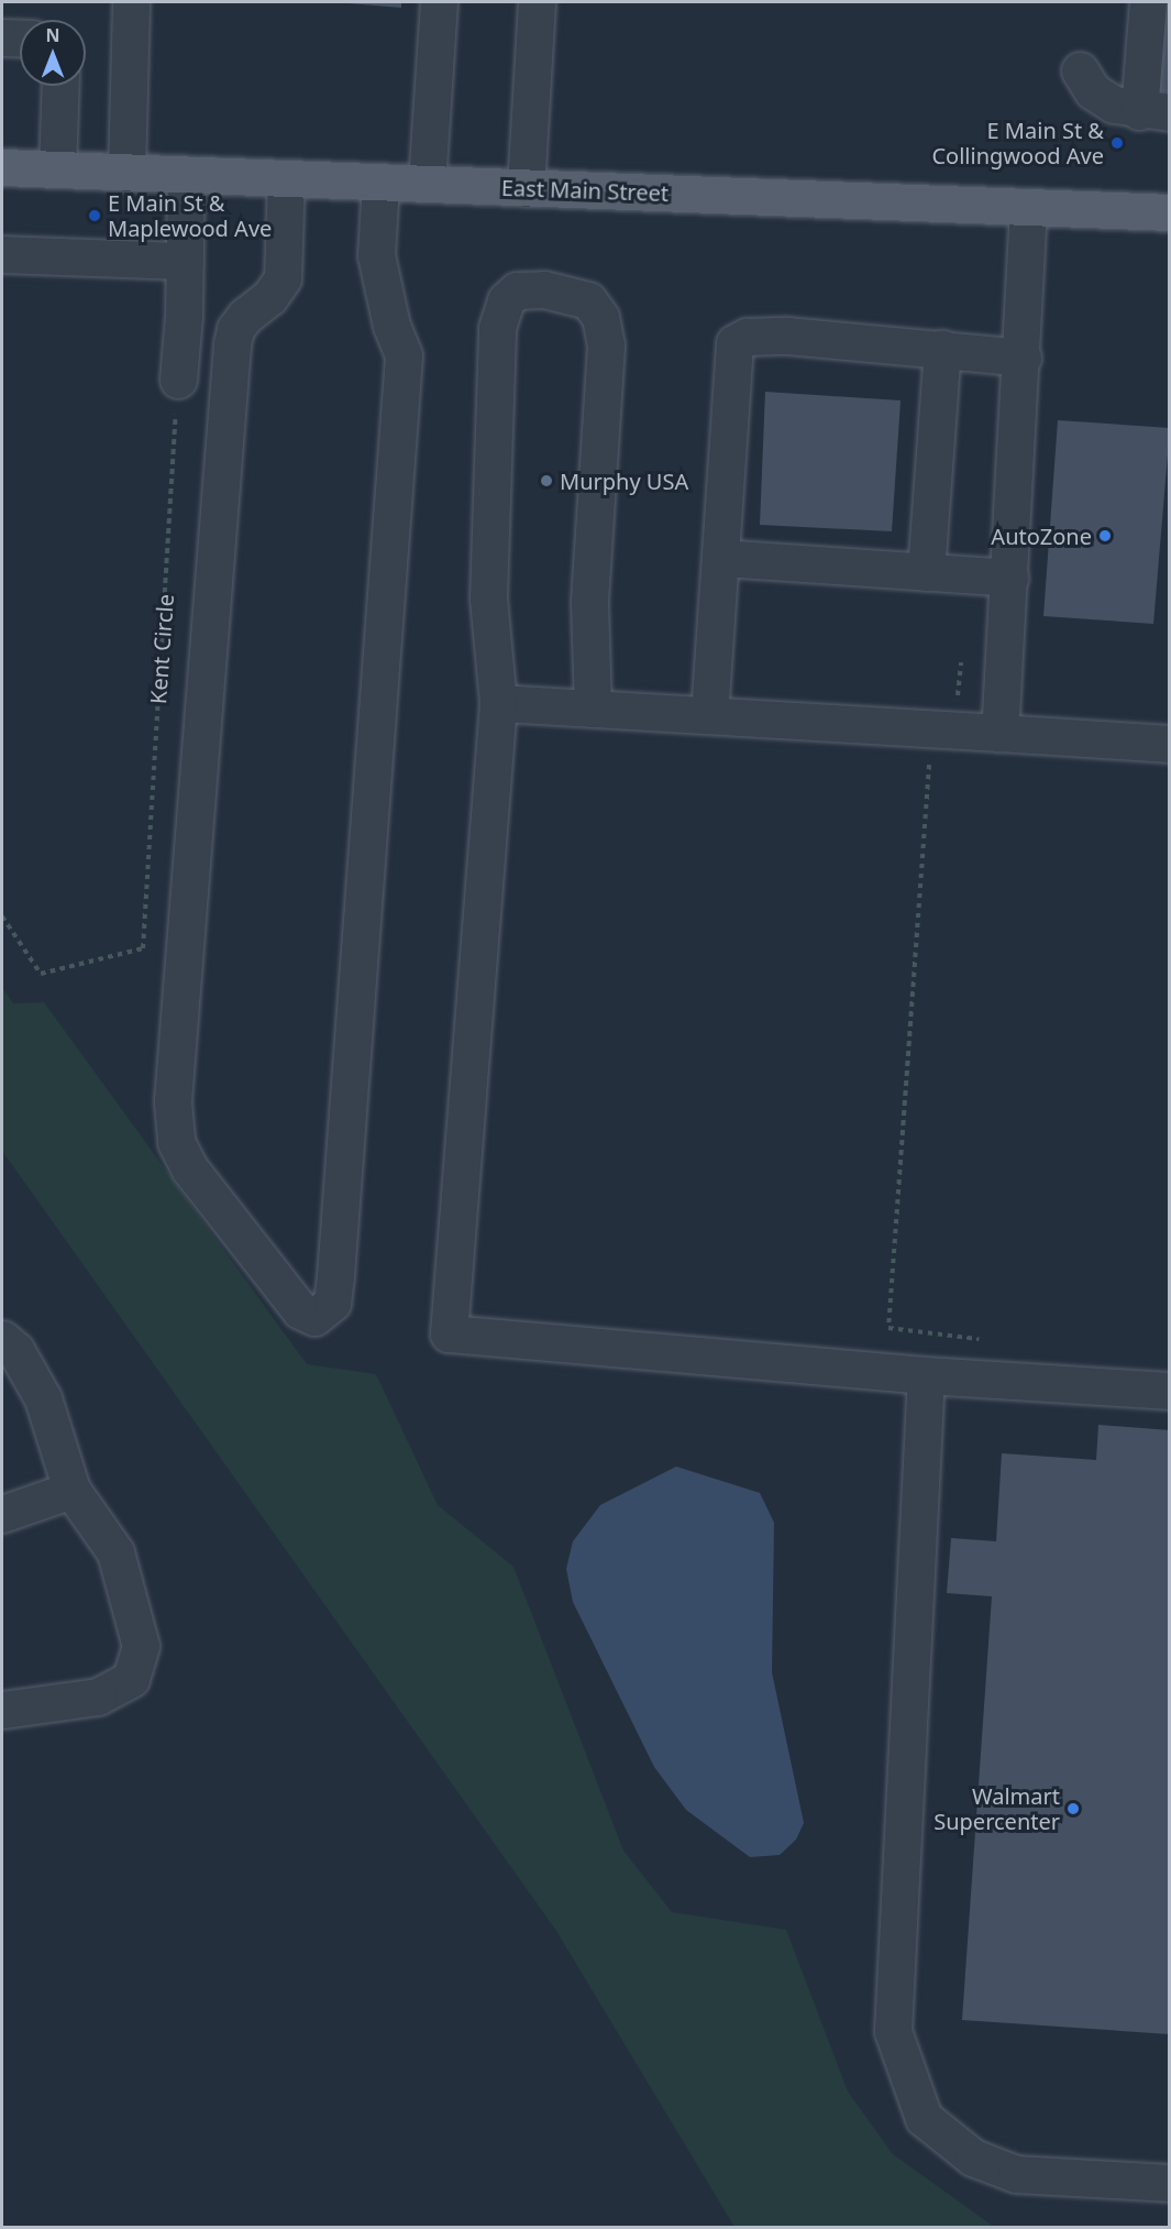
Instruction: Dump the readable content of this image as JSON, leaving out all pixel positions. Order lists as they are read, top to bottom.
{
  "streets": {
    "main road": ["East Main Street"],
    "path": ["Kent Circle"]
  },
  "places": [
    "E Main St & Collingwood Ave",
    "E Main St & Maplewood Ave",
    "Murphy USA",
    "AutoZone",
    "Walmart Supercenter"
  ],
  "north": "top"
}
